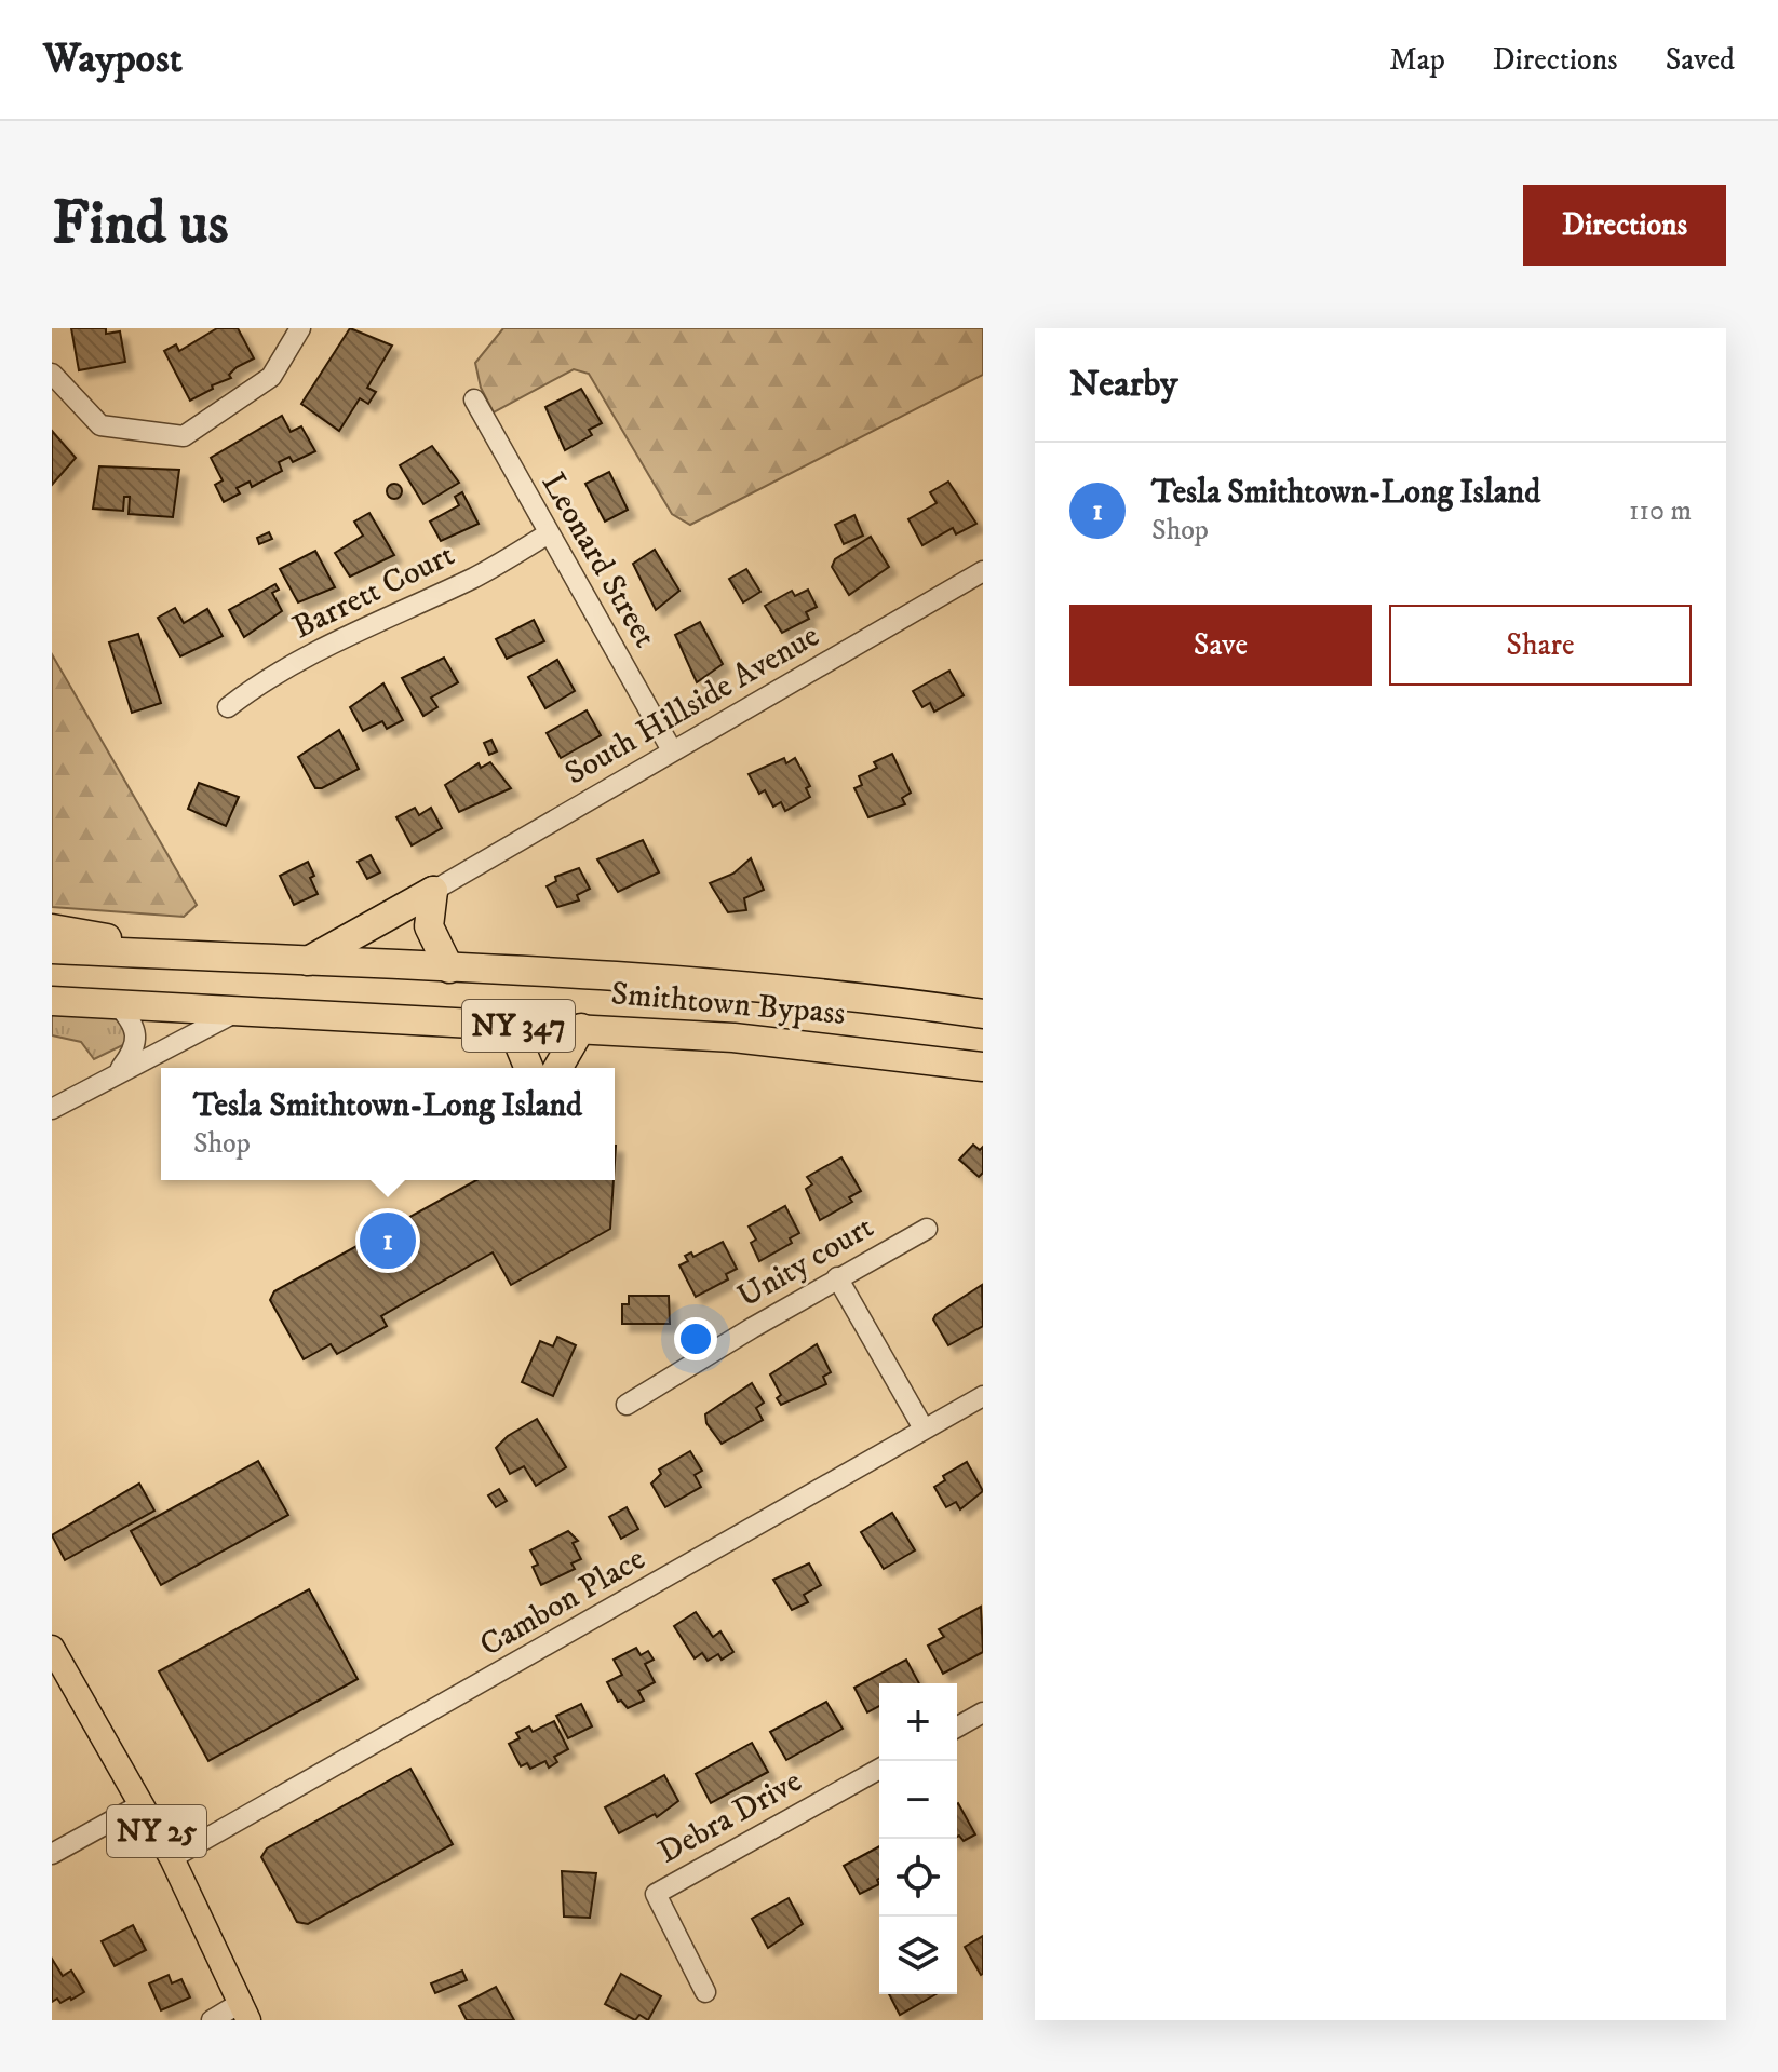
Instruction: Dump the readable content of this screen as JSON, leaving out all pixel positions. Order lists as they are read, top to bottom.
{
  "streets": {
    "highway": ["Smithtown Bypass", "NY 347"],
    "main road": ["NY 25"],
    "street": [
      "Leonard Street",
      "Barrett Court",
      "South Hillside Avenue",
      "Unity court",
      "Cambon Place",
      "Debra Drive"
    ]
  },
  "crossings": [
    ["Leonard Street", "Barrett Court"],
    ["Leonard Street", "South Hillside Avenue"],
    ["Cambon Place", "NY 25"]
  ],
  "page": {
    "header": "Waypost",
    "nav": ["Map", "Directions", "Saved"],
    "buttons": [
      "Directions",
      ["Save", "Share"]
    ],
    "title": "Find us",
    "heading": "Nearby",
    "list": [
      {
        "mark": "1",
        "name": "Tesla Smithtown-Long Island",
        "note": "Shop",
        "value": "110 m"
      }
    ],
    "popup": ["Tesla Smithtown-Long Island", "Shop"],
    "pins": "1",
    "map_buttons": ["+", "−"]
  }
}
